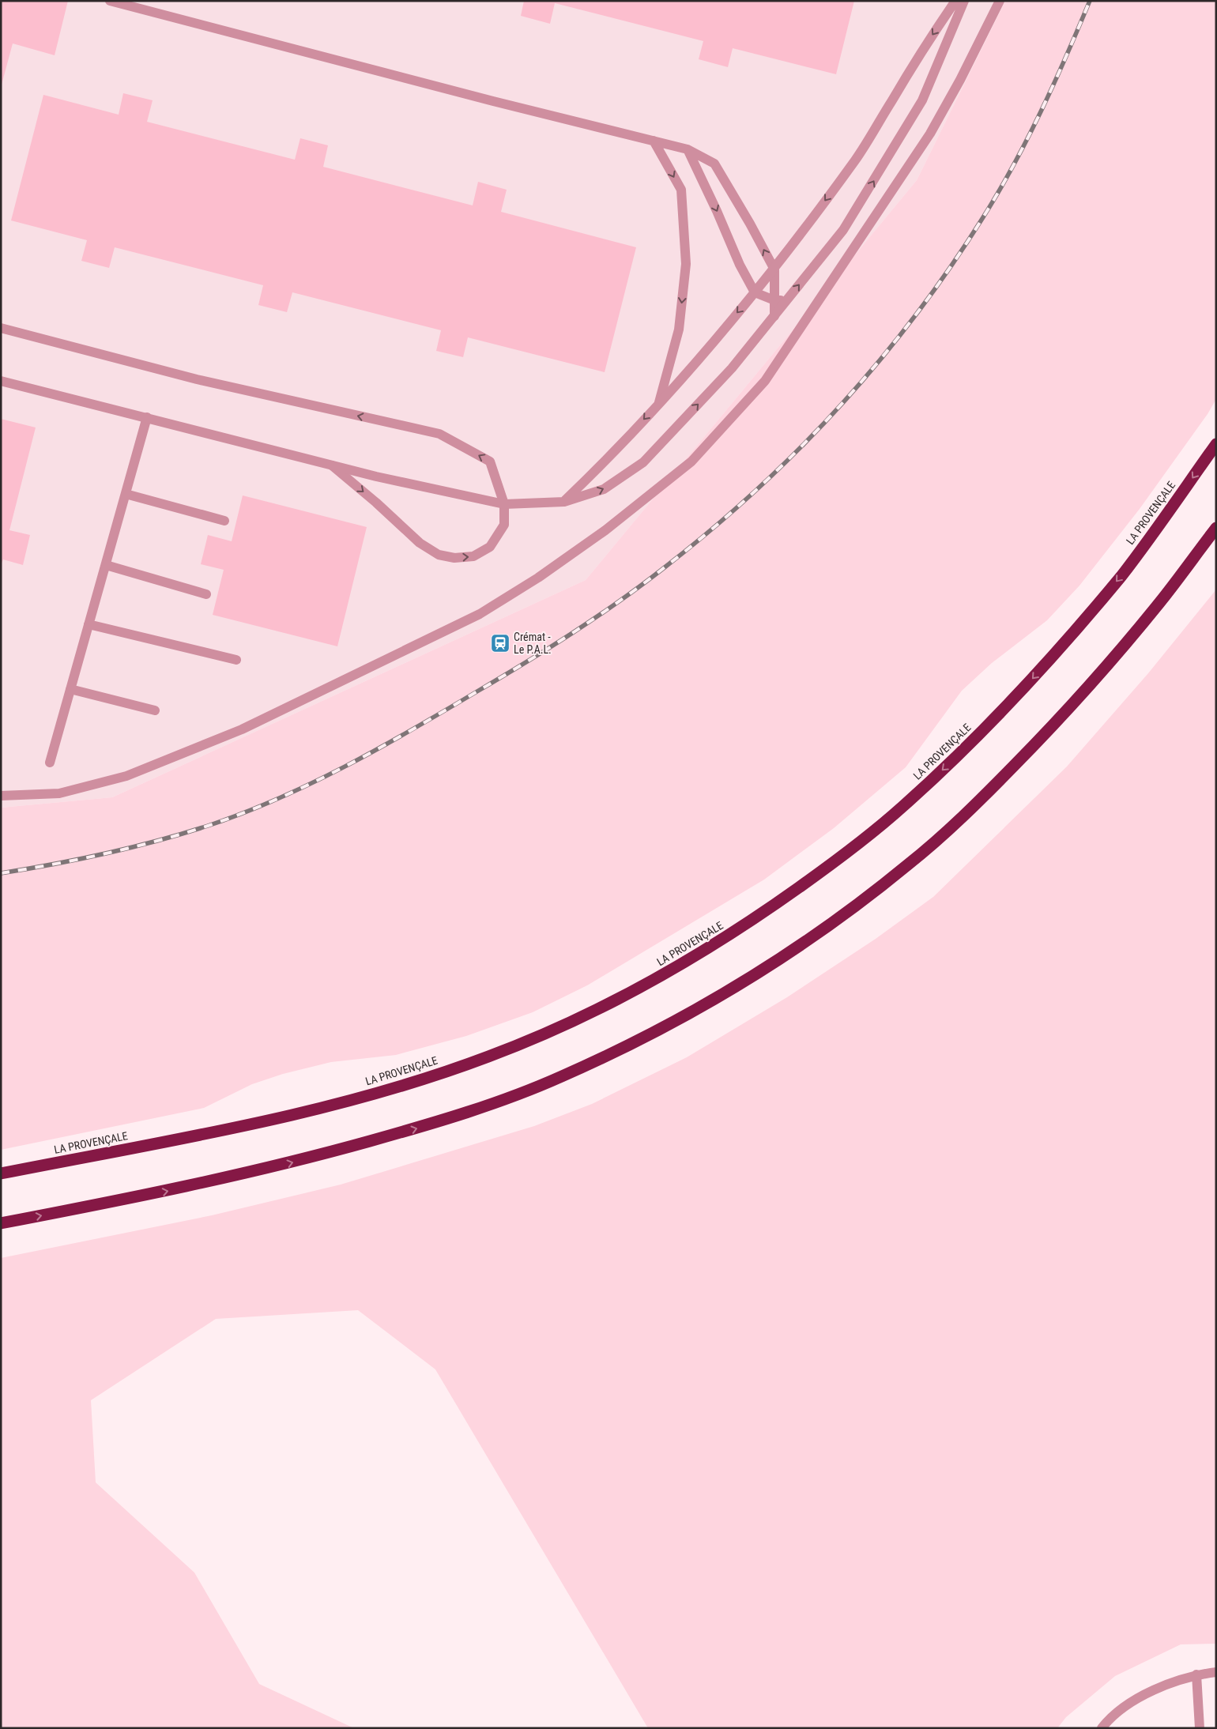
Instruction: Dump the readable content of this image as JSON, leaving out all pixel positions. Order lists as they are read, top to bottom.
{
  "streets": {
    "highway": ["LA PROVENÇALE"]
  },
  "places": {
    "station": ["Crémat - Le P.A.L."]
  }
}
